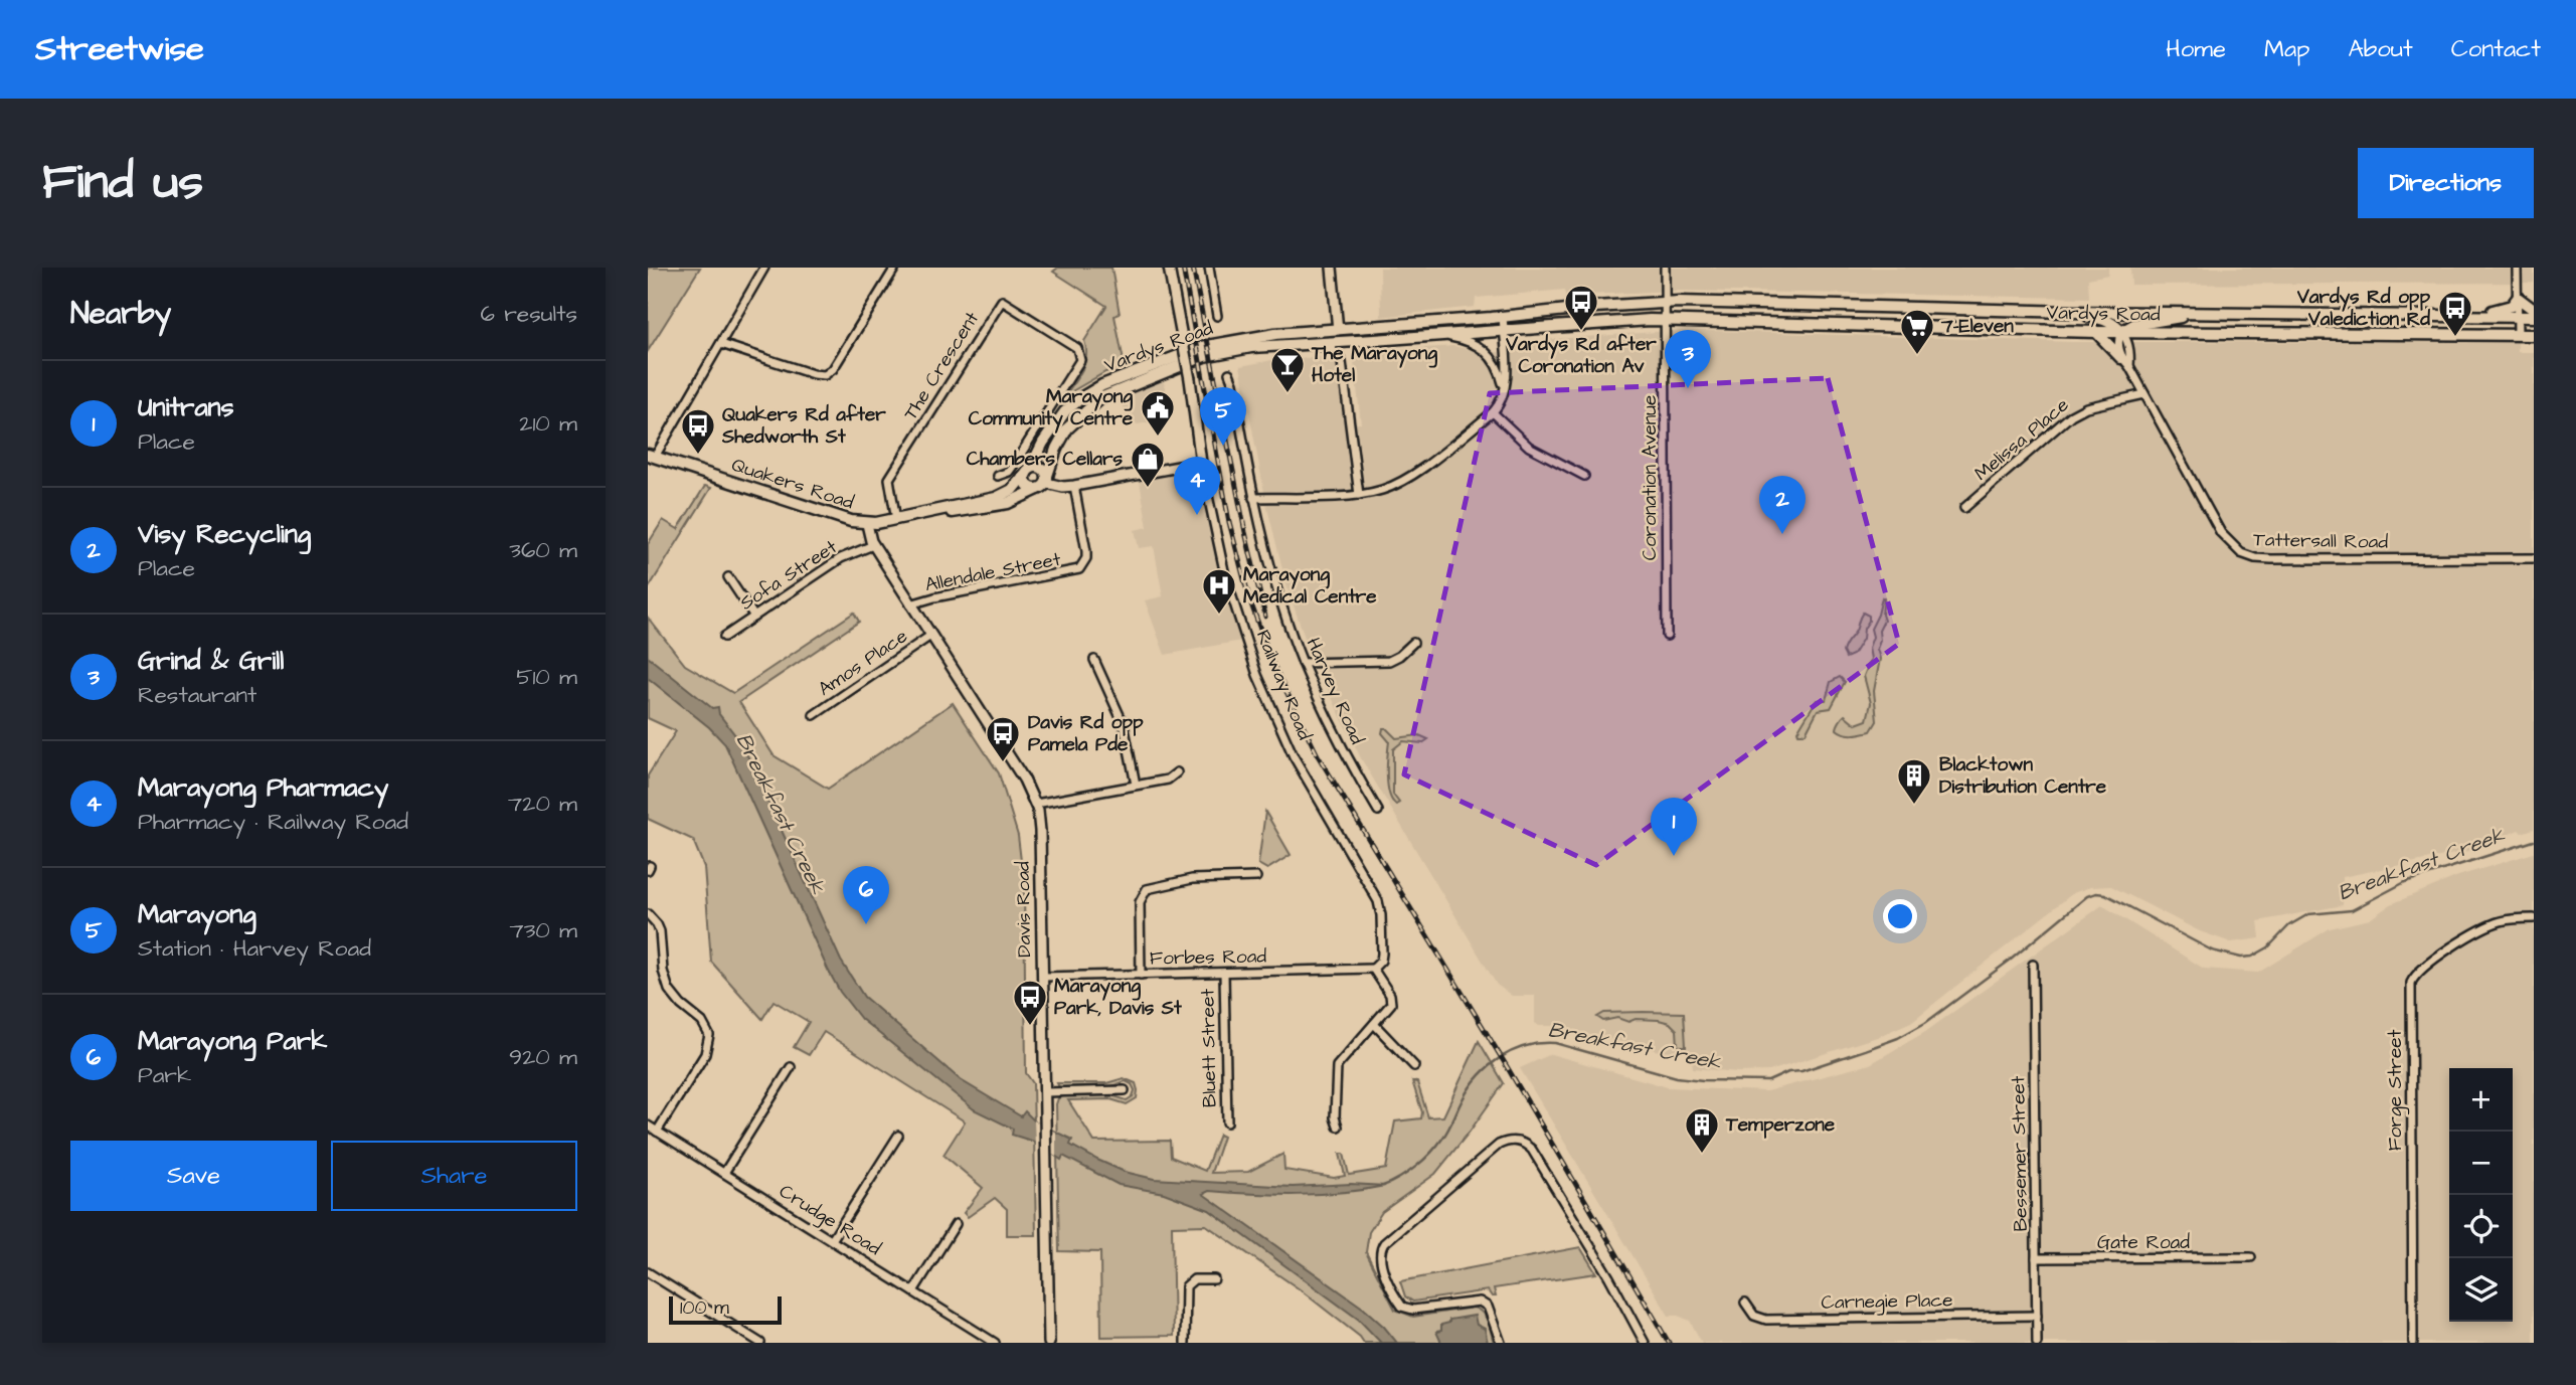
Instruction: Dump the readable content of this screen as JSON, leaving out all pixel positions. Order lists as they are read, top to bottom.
{
  "streets": {
    "main road": ["Vardys Road", "Quakers Road"],
    "street": [
      "The Crescent",
      "Melissa Place",
      "Coronation Avenue",
      "Tattersall Road",
      "Allendale Street",
      "Sofa Street",
      "Amos Place",
      "Railway Road",
      "Harvey Road",
      "Davis Road",
      "Forbes Road",
      "Bluett Street",
      "Forge Street",
      "Bessemer Street",
      "Crudge Road",
      "Gate Road",
      "Carnegie Place"
    ]
  },
  "crossings": [
    ["Vardys Road", "Coronation Avenue"],
    ["Vardys Road", "Quakers Road"],
    ["Vardys Road", "Tattersall Road"],
    ["The Crescent", "Quakers Road"],
    ["Melissa Place", "Tattersall Road"],
    ["Quakers Road", "Davis Road"],
    ["Allendale Street", "Davis Road"],
    ["Sofa Street", "Davis Road"],
    ["Amos Place", "Davis Road"],
    ["Railway Road", "Forbes Road"],
    ["Davis Road", "Forbes Road"],
    ["Forbes Road", "Bluett Street"],
    ["Bessemer Street", "Gate Road"],
    ["Bessemer Street", "Carnegie Place"]
  ],
  "water": ["Breakfast Creek"],
  "places": {
    "bus stop": [
      "Vardys Rd after Coronation Av",
      "Vardys Rd opp Valediction Rd",
      "Quakers Rd after Shedworth St",
      "Davis Rd opp Pamela Pde",
      "Marayong Park, Davis St"
    ],
    "supermarket": ["7-Eleven"],
    "bar": ["The Marayong Hotel"],
    "public building": ["Marayong Community Centre"],
    "shop": ["Chambers Cellars"],
    "hospital": ["Marayong Medical Centre"],
    "building": ["Blacktown Distribution Centre", "Temperzone"]
  },
  "scale_bar": "100 m",
  "page": {
    "header": "Streetwise",
    "nav": [
      "Home",
      "Map",
      "About",
      "Contact"
    ],
    "buttons": [
      "Directions",
      ["Save", "Share"]
    ],
    "title": "Find us",
    "heading": ["Nearby", "6 results"],
    "pins": [
      "3",
      "5",
      "4",
      "2",
      "1",
      "6"
    ],
    "list": [
      {
        "mark": "1",
        "name": "Unitrans",
        "note": "Place",
        "value": "210 m"
      },
      {
        "mark": "2",
        "name": "Visy Recycling",
        "note": "Place",
        "value": "360 m"
      },
      {
        "mark": "3",
        "name": "Grind & Grill",
        "note": "Restaurant",
        "value": "510 m"
      },
      {
        "mark": "4",
        "name": "Marayong Pharmacy",
        "note": "Pharmacy · Railway Road",
        "value": "720 m"
      },
      {
        "mark": "5",
        "name": "Marayong",
        "note": "Station · Harvey Road",
        "value": "730 m"
      },
      {
        "mark": "6",
        "name": "Marayong Park",
        "note": "Park",
        "value": "920 m"
      }
    ],
    "map_buttons": ["+", "−"],
    "scale": "100 m"
  }
}
